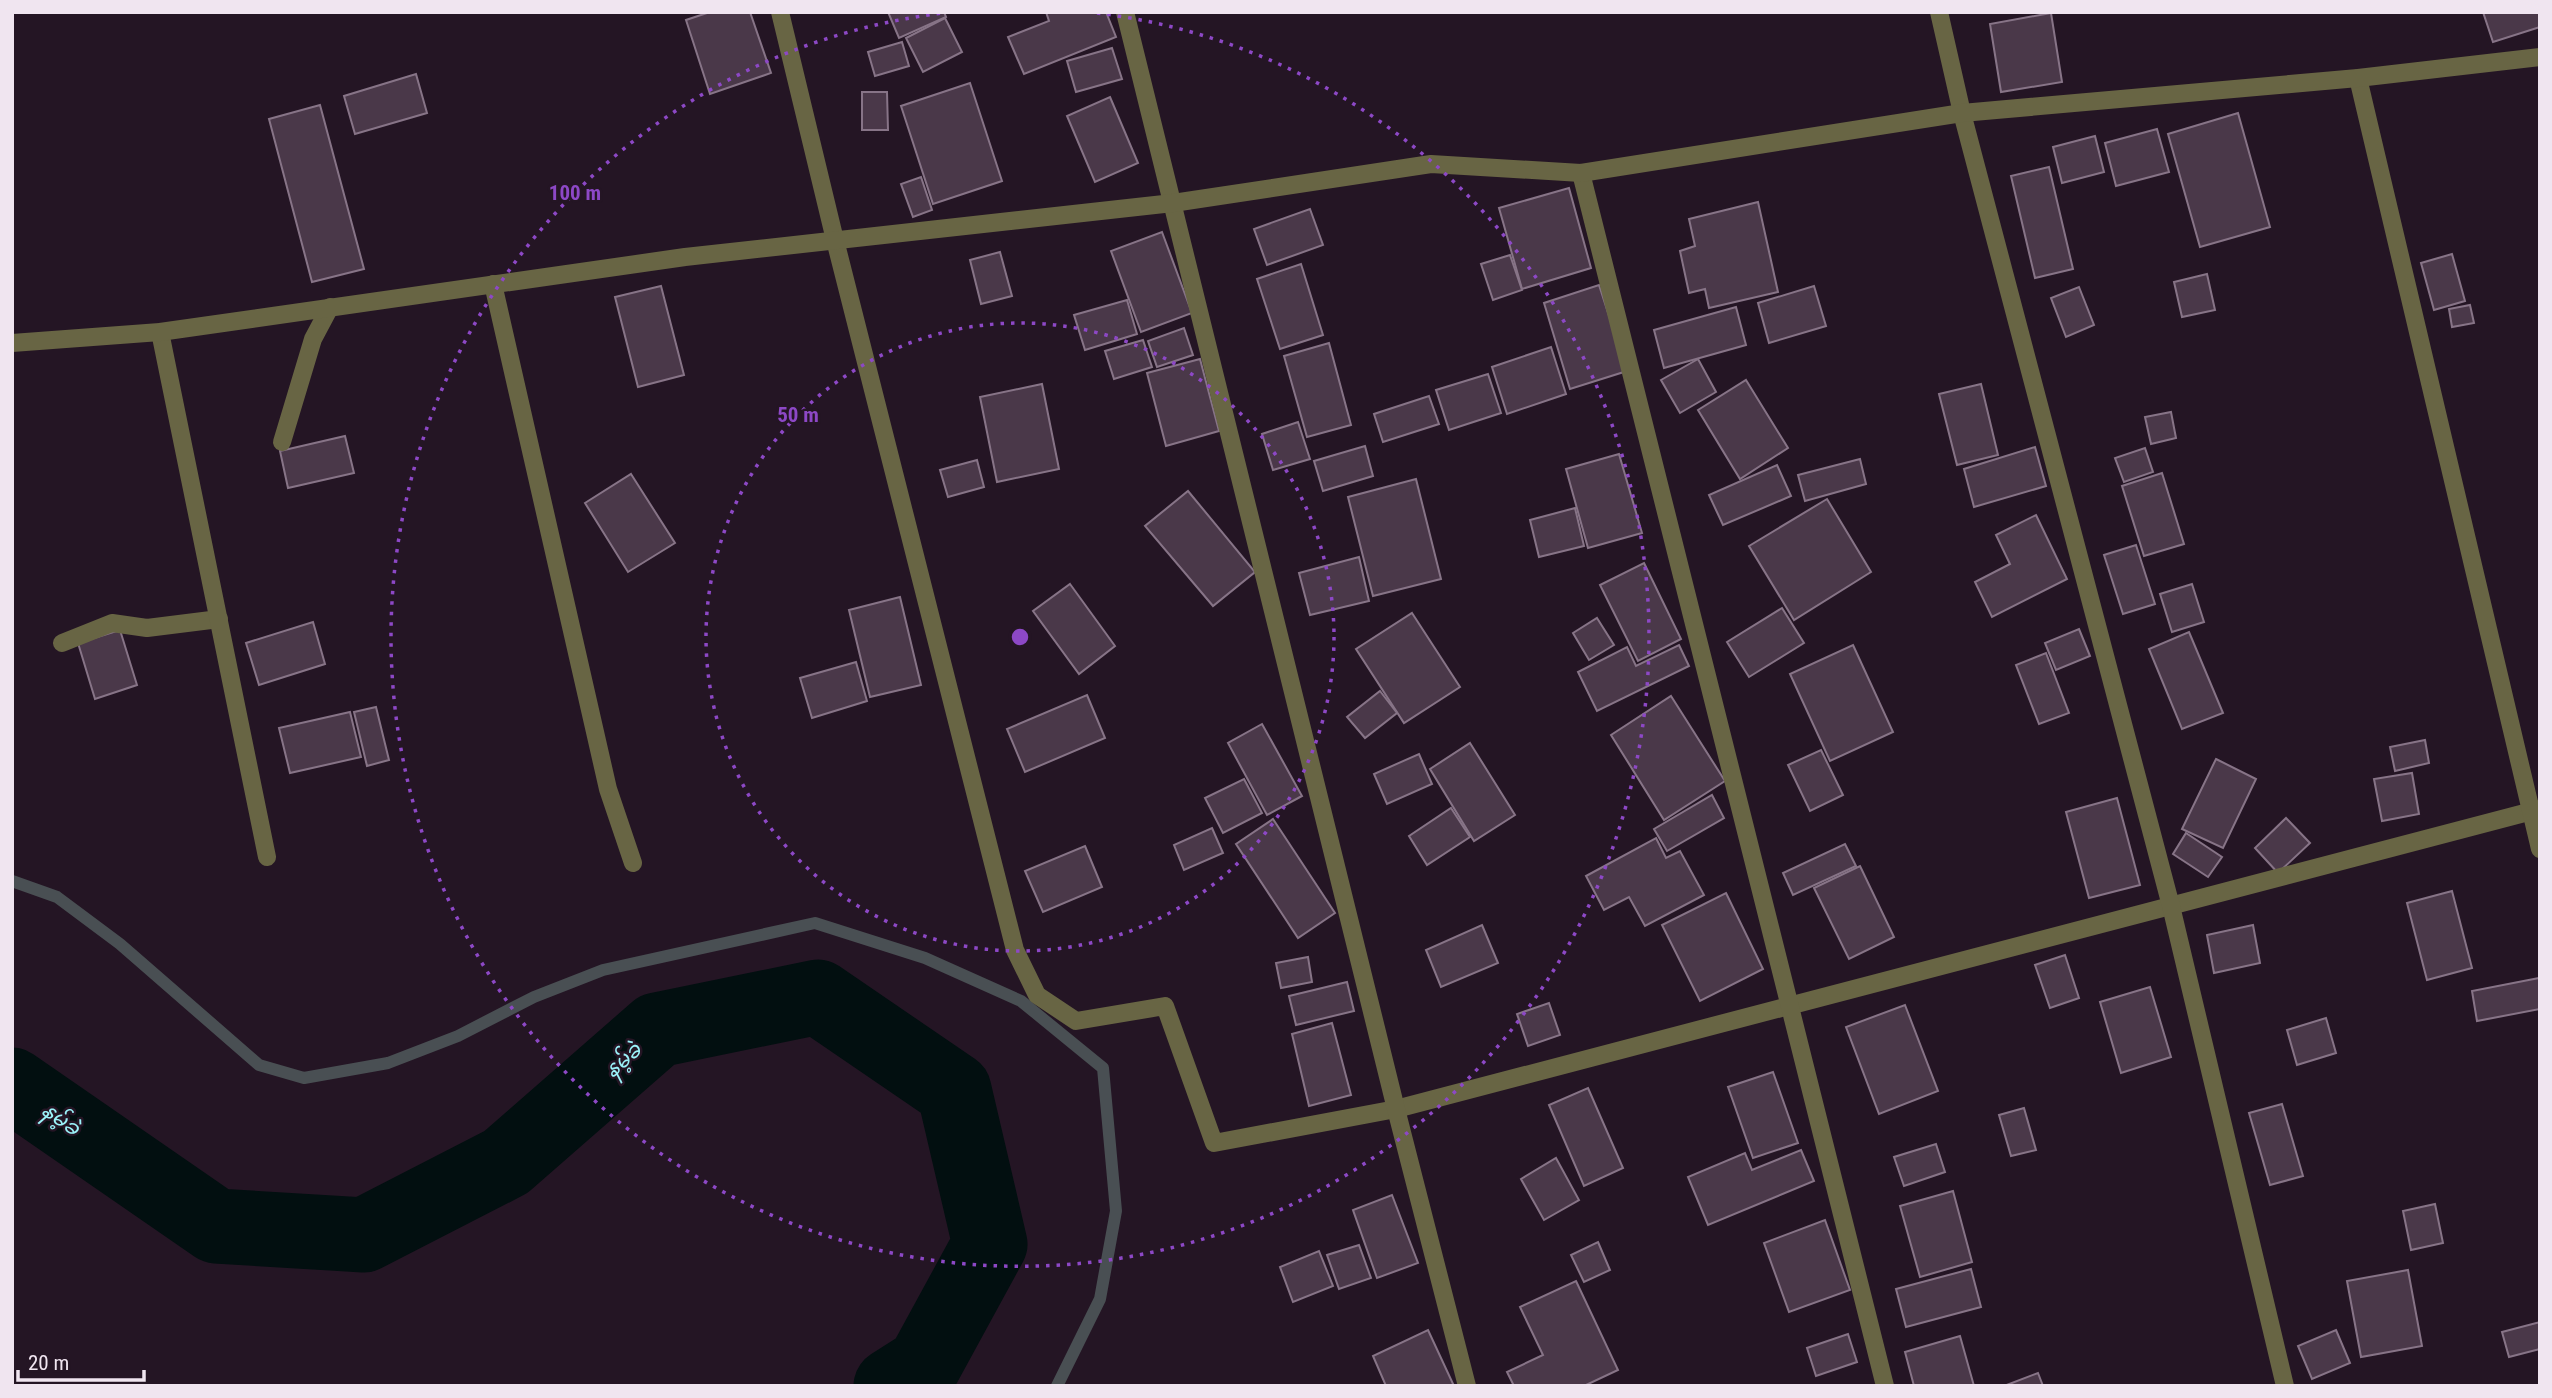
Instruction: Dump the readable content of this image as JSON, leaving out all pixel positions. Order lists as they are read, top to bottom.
{
  "water": ["နမ့်ခဲ"],
  "scale_bar": "20 m",
  "rings": ["100 m", "50 m"]
}
